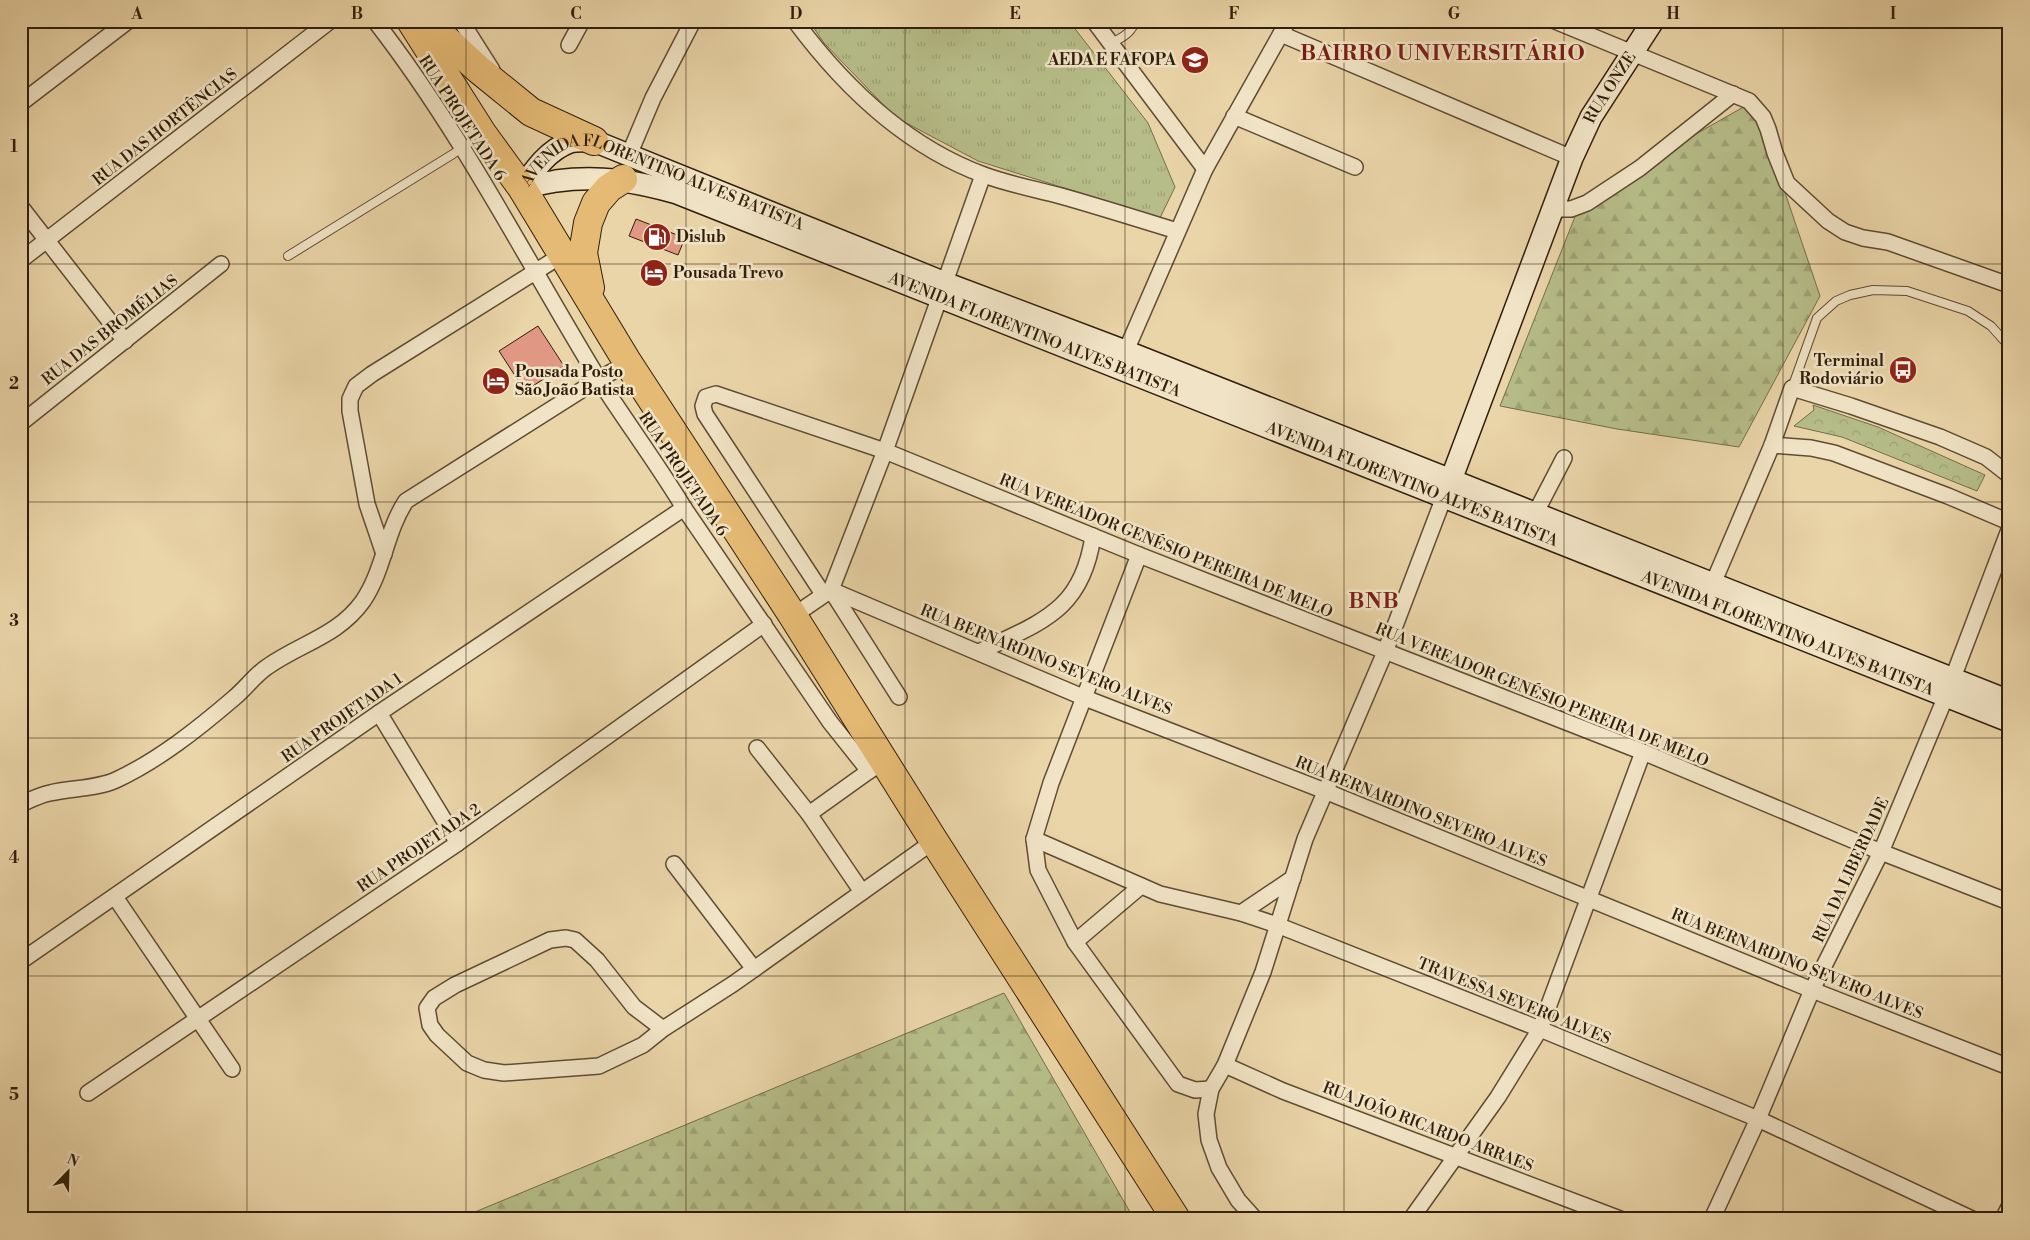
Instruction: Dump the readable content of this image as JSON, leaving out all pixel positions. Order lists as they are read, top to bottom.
{
  "streets": {
    "main road": ["RUA ONZE", "AVENIDA FLORENTINO ALVES BATISTA"],
    "street": [
      "RUA PROJETADA 6",
      "RUA DAS HORTÊNCIAS",
      "RUA DAS BROMÉLIAS",
      "RUA VEREADOR GENÉSIO PEREIRA DE MELO",
      "RUA BERNARDINO SEVERO ALVES",
      "RUA PROJETADA 1",
      "RUA PROJETADA 2",
      "RUA DA LIBERDADE",
      "TRAVESSA SEVERO ALVES",
      "RUA JOÃO RICARDO ARRAES"
    ]
  },
  "crossings": [
    ["RUA ONZE", "AVENIDA FLORENTINO ALVES BATISTA"],
    ["RUA PROJETADA 6", "RUA PROJETADA 1"],
    ["RUA PROJETADA 6", "RUA PROJETADA 2"],
    ["AVENIDA FLORENTINO ALVES BATISTA", "RUA DA LIBERDADE"],
    ["RUA VEREADOR GENÉSIO PEREIRA DE MELO", "RUA BERNARDINO SEVERO ALVES"],
    ["RUA VEREADOR GENÉSIO PEREIRA DE MELO", "RUA DA LIBERDADE"],
    ["RUA BERNARDINO SEVERO ALVES", "RUA DA LIBERDADE"],
    ["RUA DA LIBERDADE", "TRAVESSA SEVERO ALVES"]
  ],
  "districts": ["BAIRRO UNIVERSITÁRIO", "BNB"],
  "places": {
    "school or university": ["AEDA E FAFOPA"],
    "fuel station": ["Dislub"],
    "hotel": ["Pousada Trevo", "Pousada Posto São João Batista"],
    "bus stop": ["Terminal Rodoviário"]
  },
  "north": "top right",
  "grid": {
    "columns": [
      "A",
      "B",
      "C",
      "D",
      "E",
      "F",
      "G",
      "H",
      "I"
    ],
    "rows": [
      "1",
      "2",
      "3",
      "4",
      "5"
    ]
  }
}
